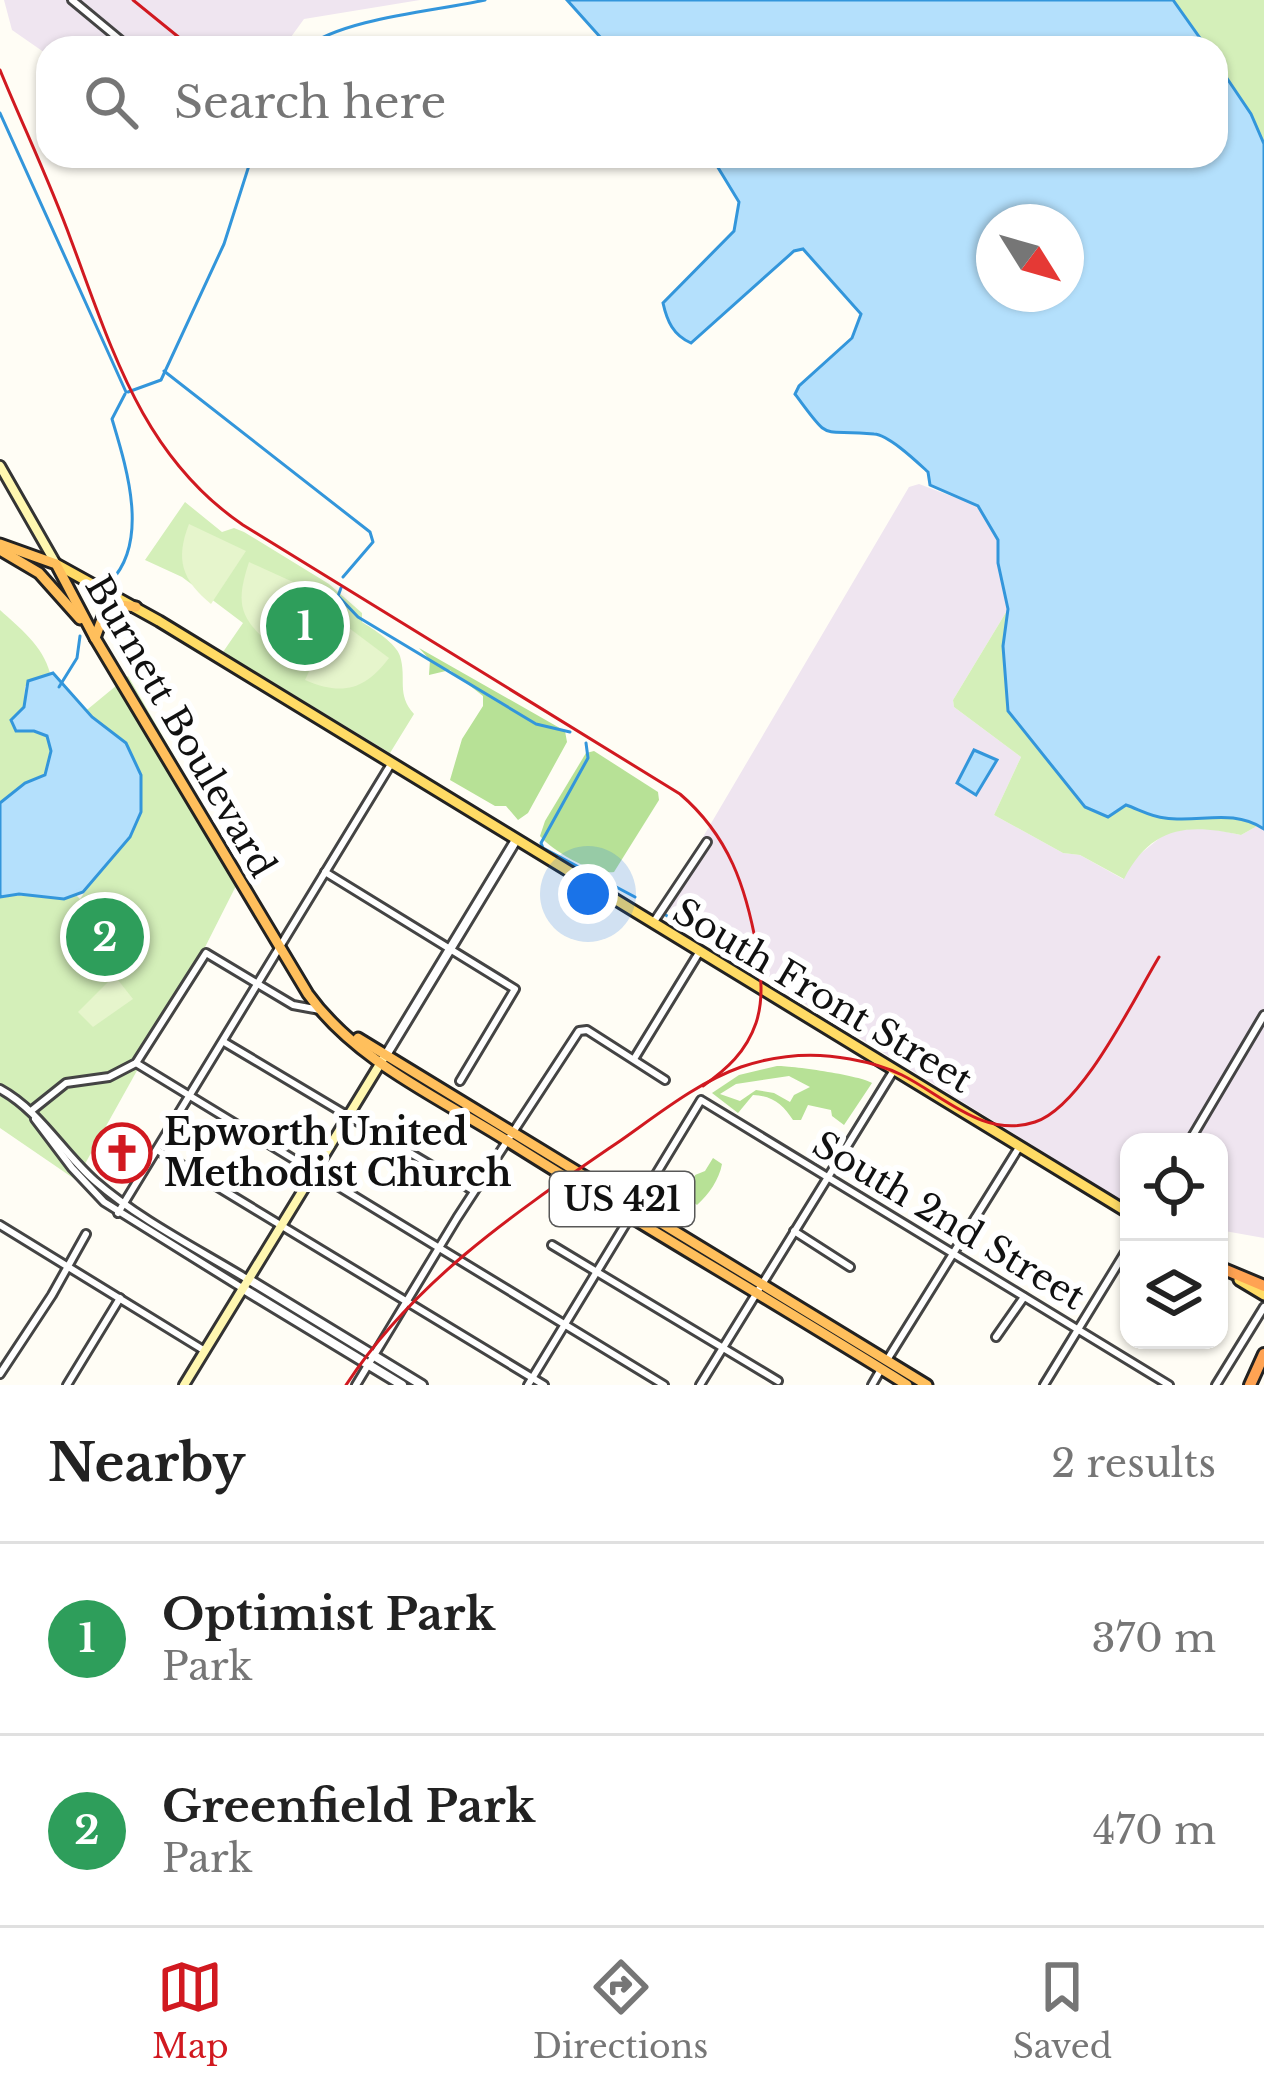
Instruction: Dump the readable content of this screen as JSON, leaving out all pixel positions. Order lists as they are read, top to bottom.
{
  "streets": {
    "highway": ["Burnett Boulevard", "US 421"],
    "main road": ["South Front Street"],
    "street": ["South 2nd Street"]
  },
  "crossings": [
    ["Burnett Boulevard", "South Front Street"],
    ["Burnett Boulevard", "US 421"],
    ["US 421", "South 2nd Street"]
  ],
  "places": {
    "church": ["Epworth United Methodist Church"]
  },
  "north": "bottom right",
  "page": {
    "search": "Search here",
    "pins": ["1", "2"],
    "heading": ["Nearby", "2 results"],
    "list": [
      {
        "mark": "1",
        "name": "Optimist Park",
        "note": "Park",
        "value": "370 m"
      },
      {
        "mark": "2",
        "name": "Greenfield Park",
        "note": "Park",
        "value": "470 m"
      }
    ],
    "nav": ["Map", "Directions", "Saved"]
  }
}
